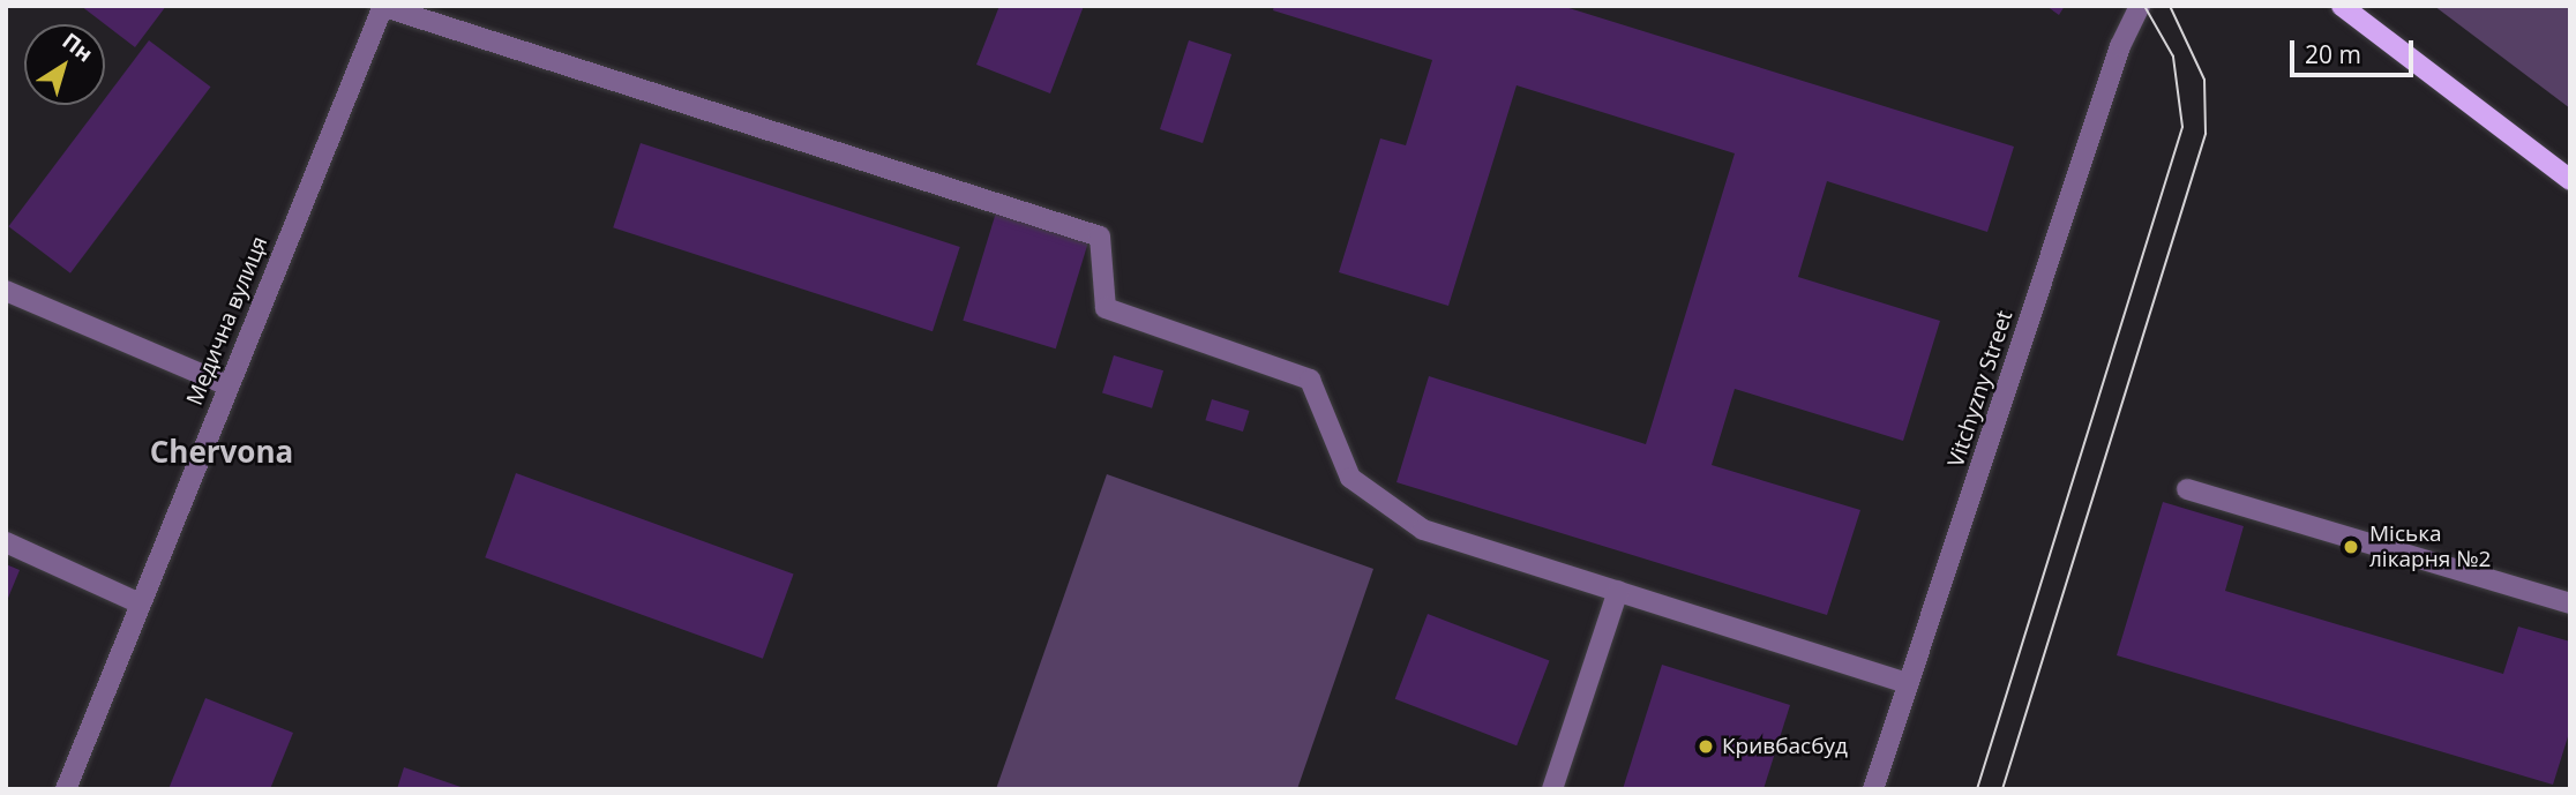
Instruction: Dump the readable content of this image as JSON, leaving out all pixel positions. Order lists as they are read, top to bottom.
{
  "streets": {
    "street": ["Медична вулиця", "Vitchyzny Street"]
  },
  "districts": ["Chervona"],
  "places": ["Міська лікарня №2", "Кривбасбуд"],
  "scale_bar": "20 m",
  "north": "top right"
}
